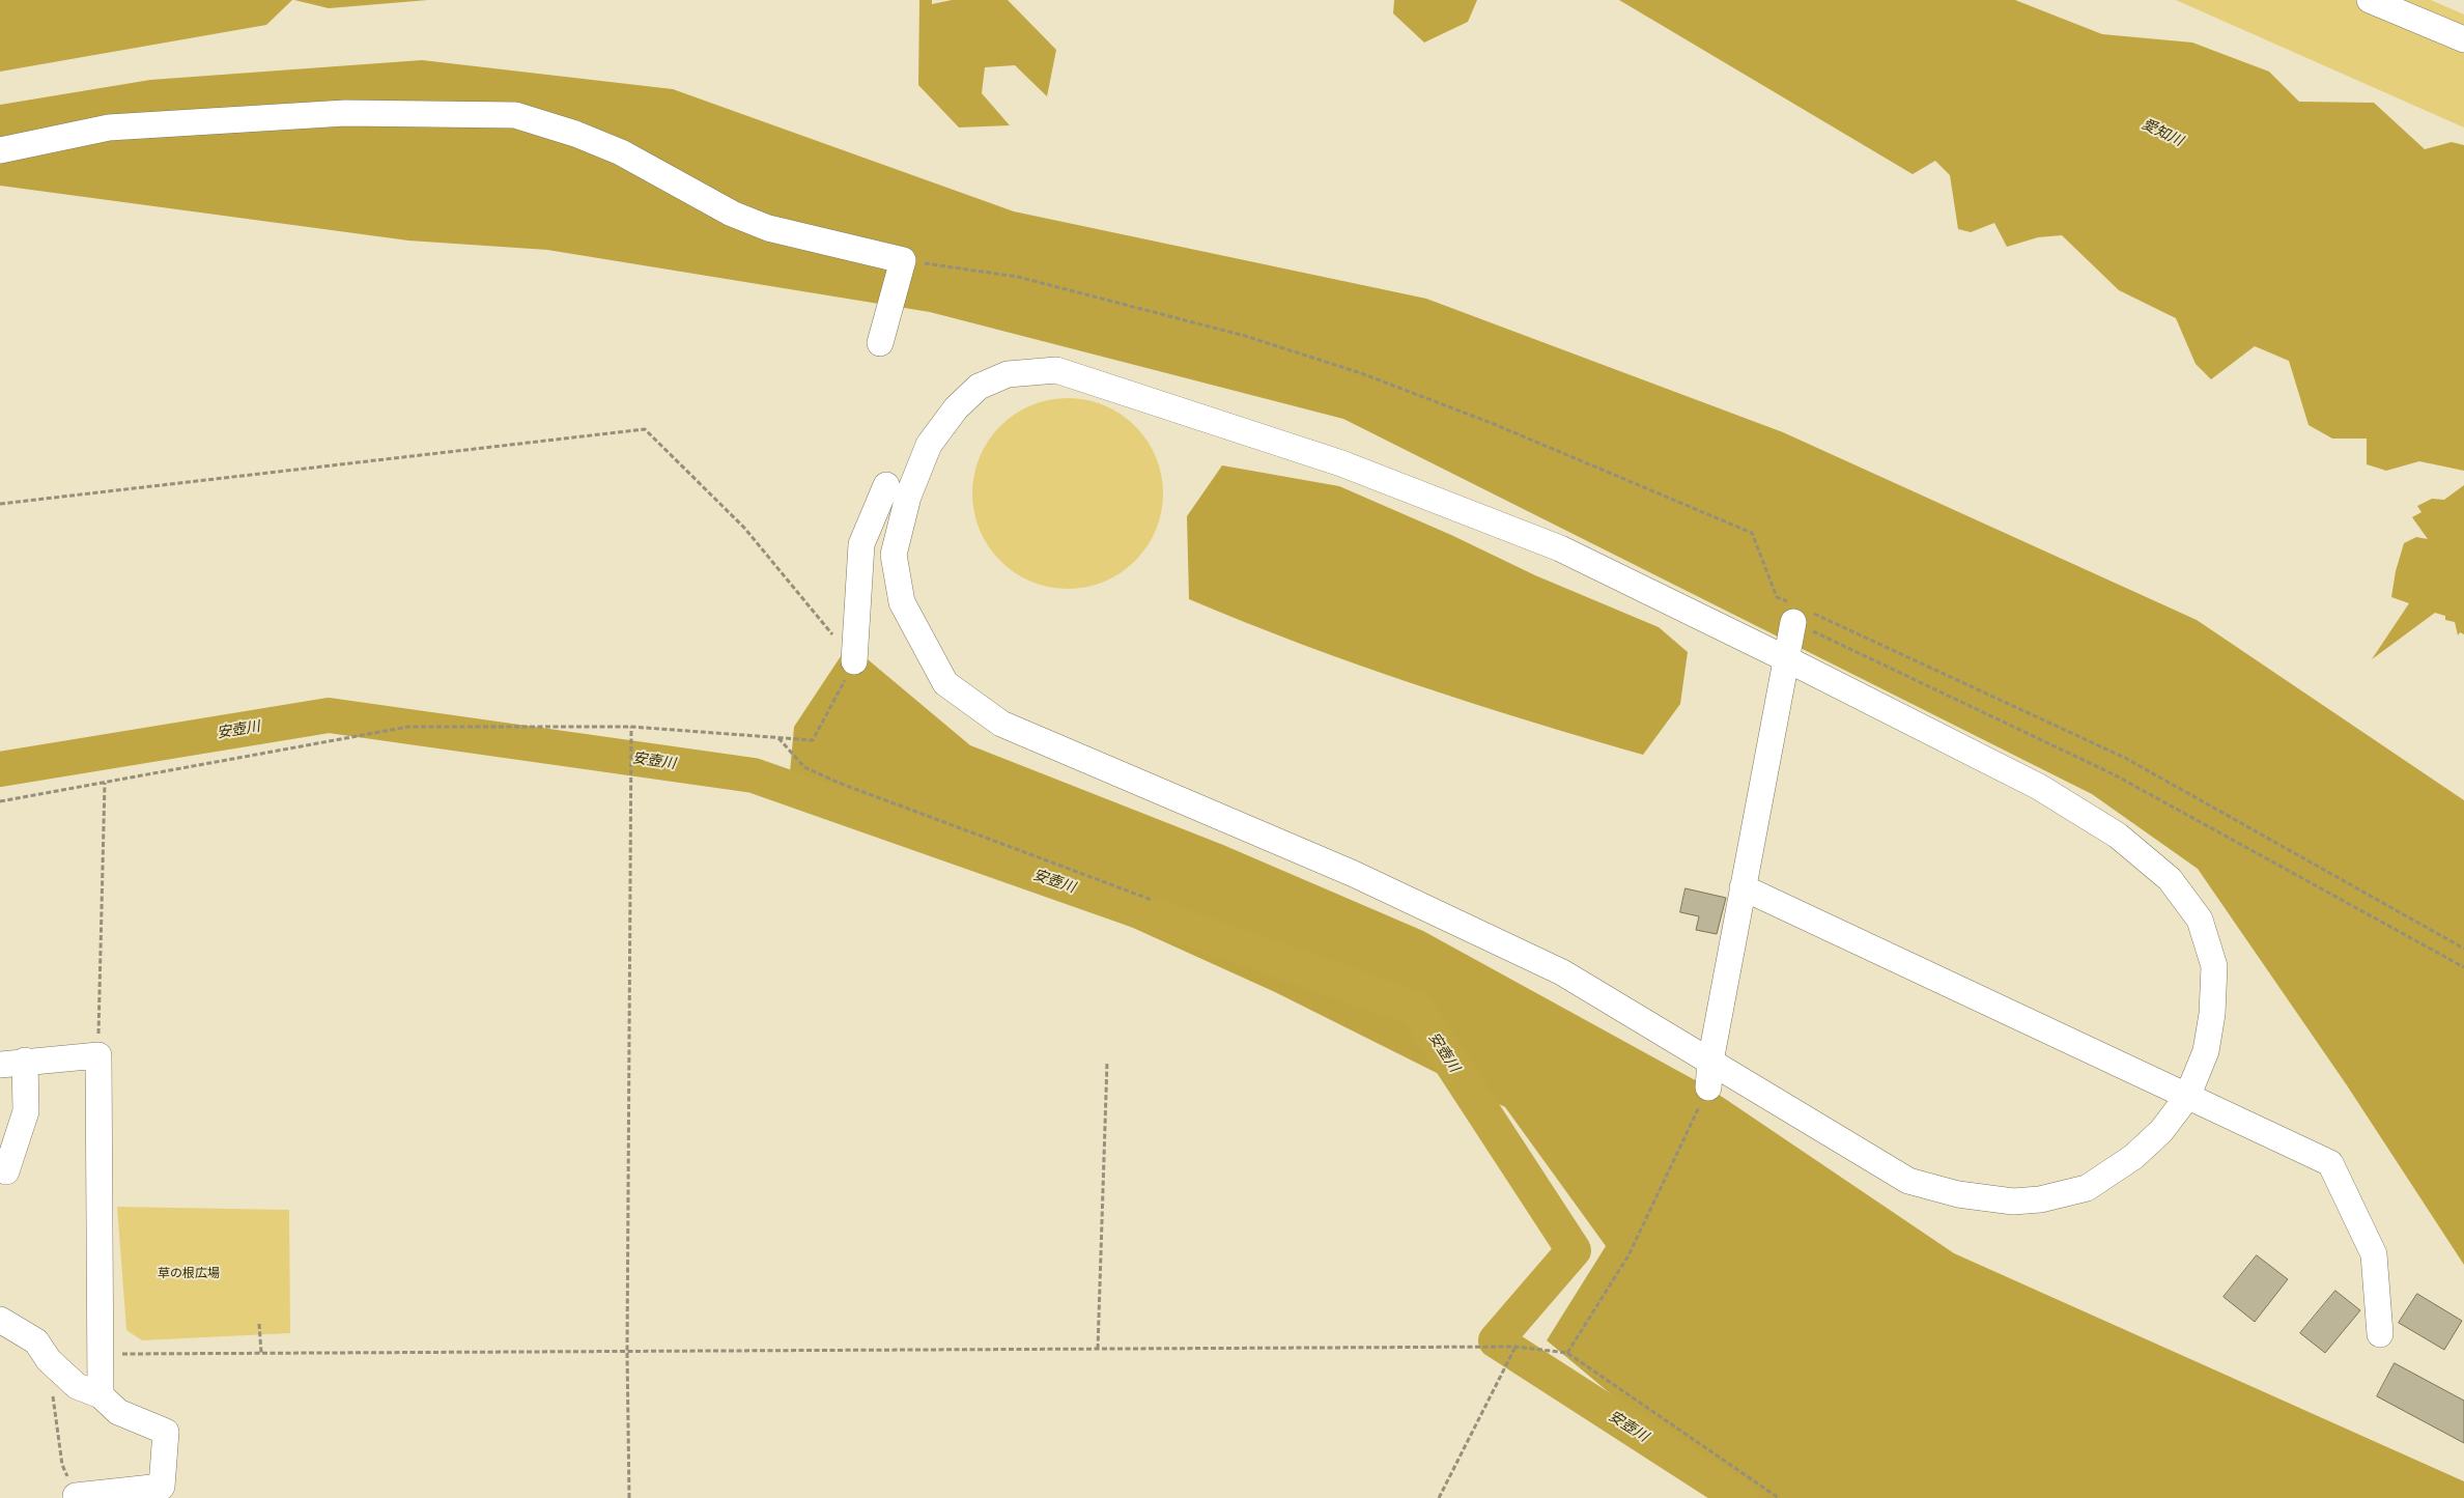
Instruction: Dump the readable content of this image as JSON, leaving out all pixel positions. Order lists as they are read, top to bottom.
{
  "water": ["愛知川", "安壺川"],
  "parks": ["草の根広場"]
}
